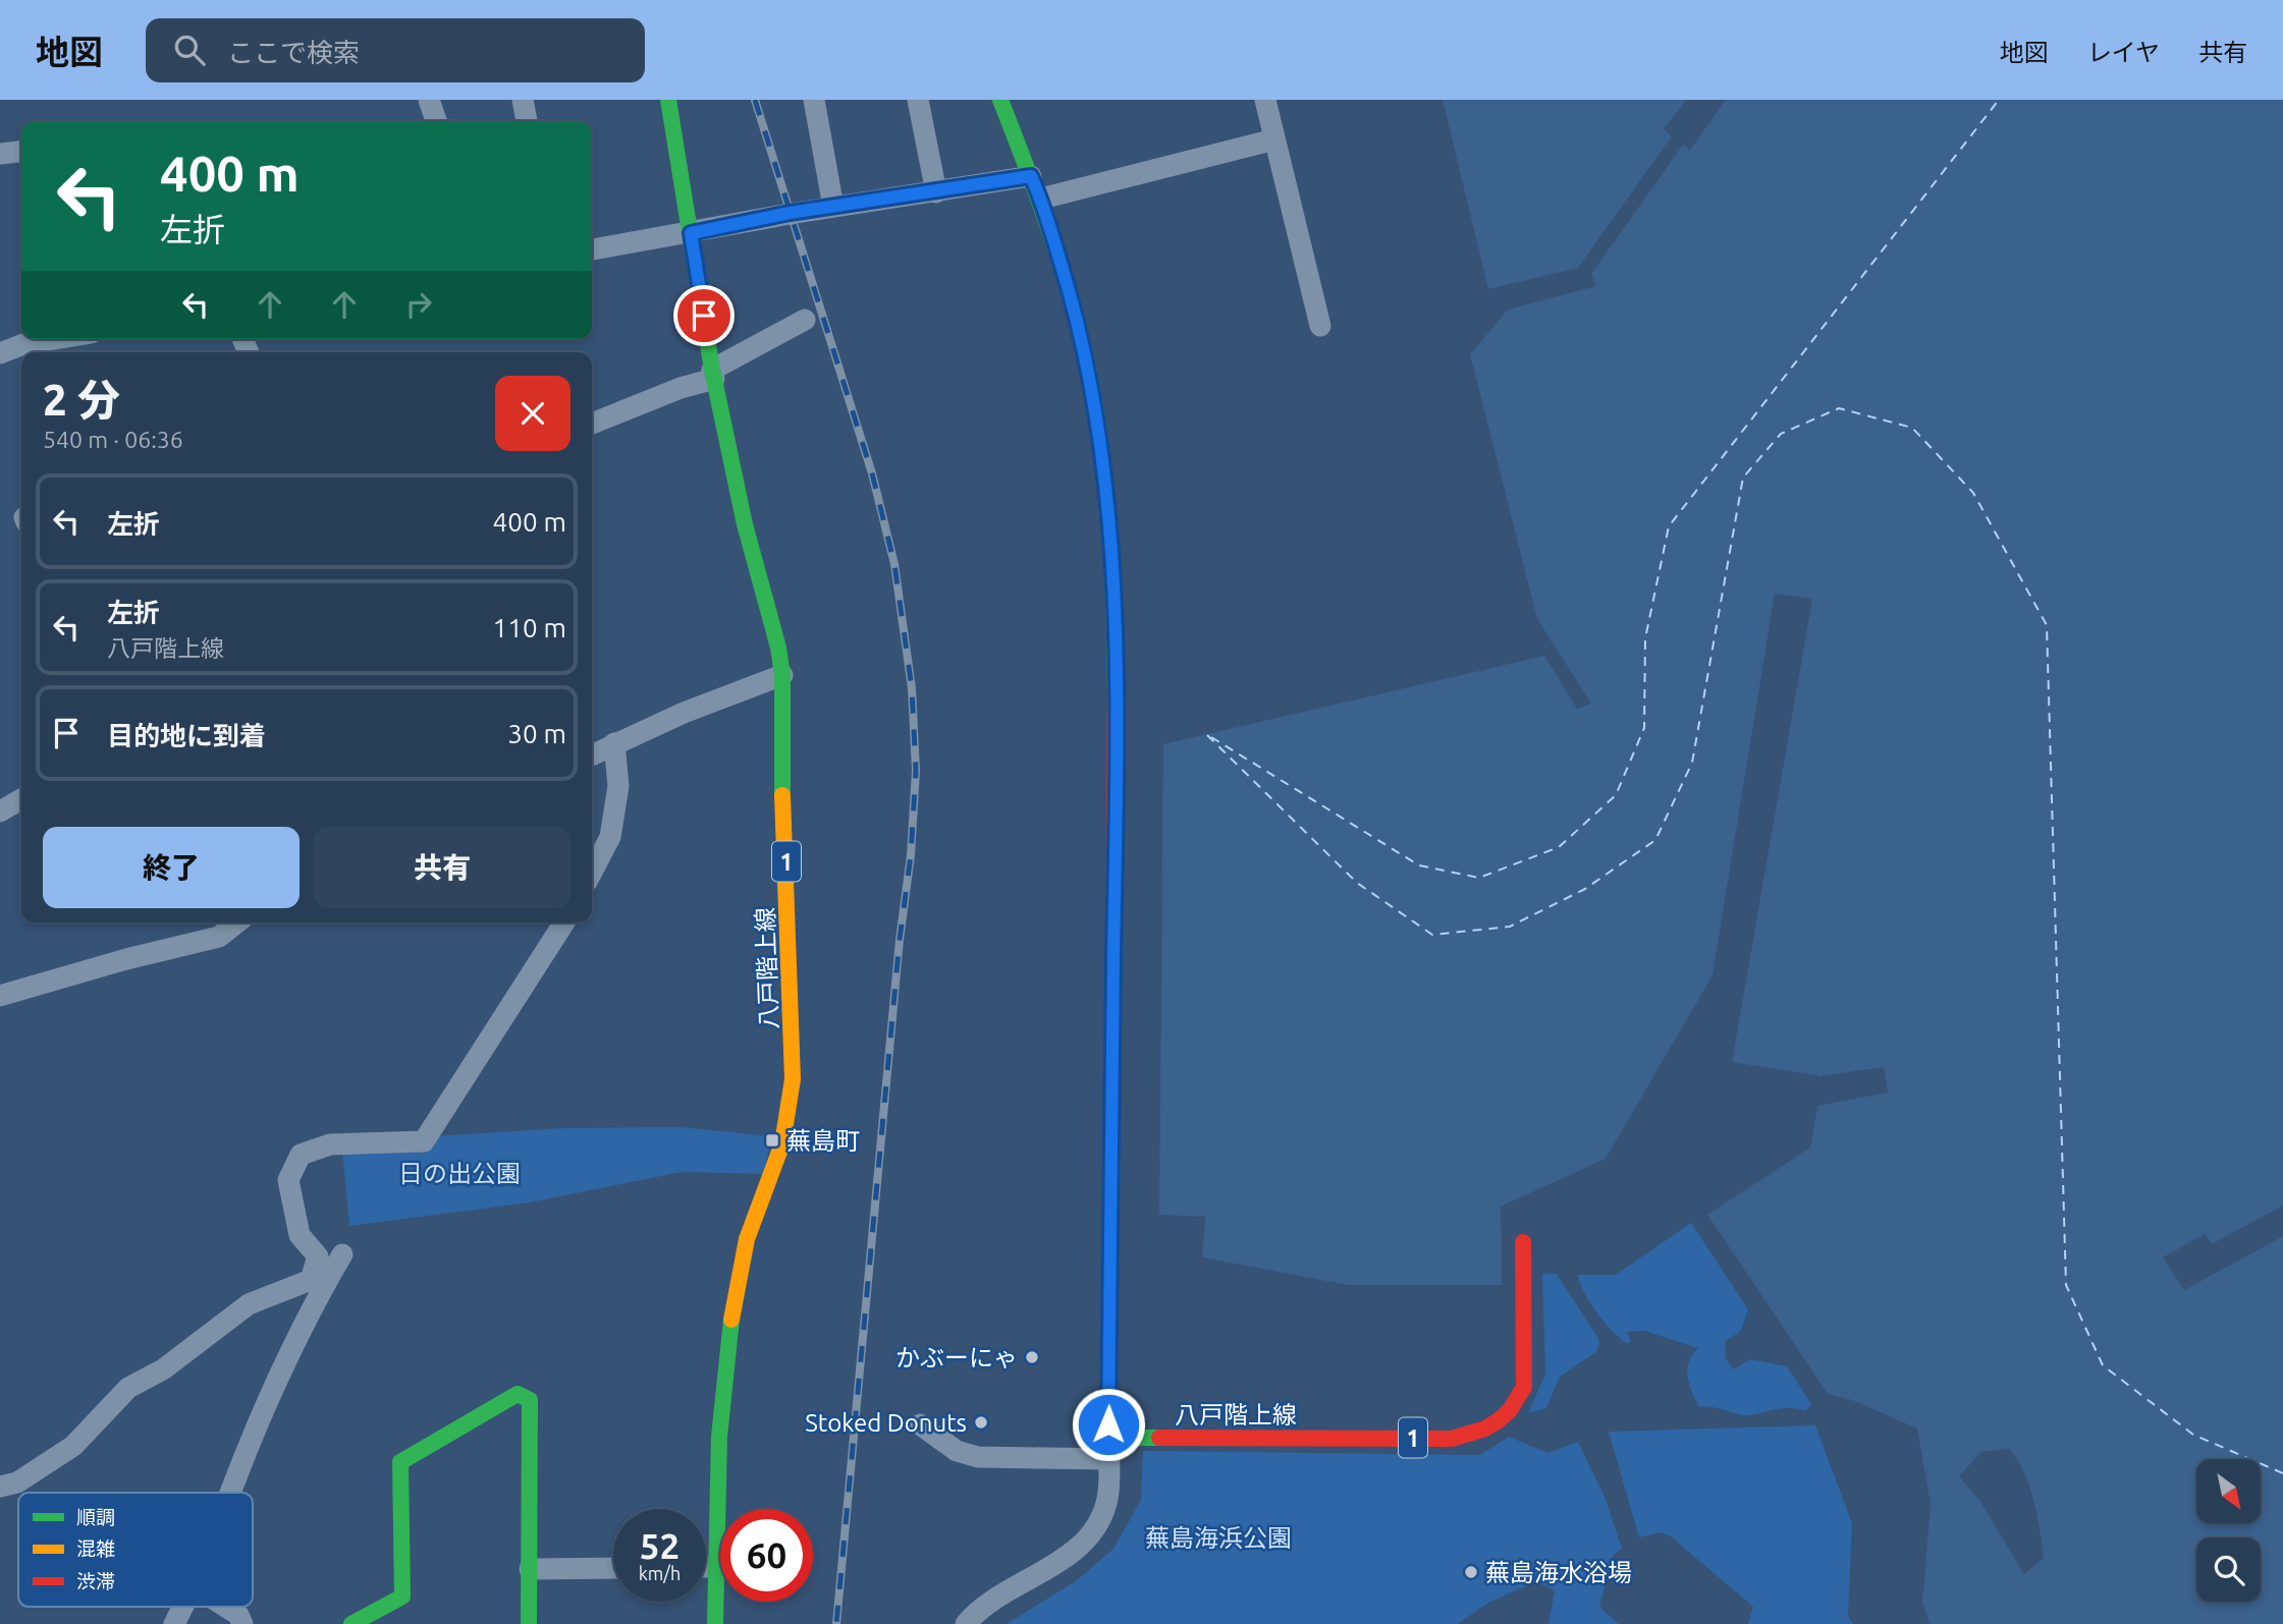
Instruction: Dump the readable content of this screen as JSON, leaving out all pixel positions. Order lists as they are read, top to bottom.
{
  "streets": {
    "main road": ["1", "八戸階上線"]
  },
  "parks": ["日の出公園", "蕪島海浜公園"],
  "places": {
    "transit": ["蕪島町"],
    "other": ["かぶーにゃ", "Stoked Donuts", "蕪島海水浴場"]
  },
  "legend": ["順調", "混雑", "渋滞"],
  "north": "bottom right",
  "page": {
    "header": "地図",
    "search": "ここで検索",
    "nav": ["地図", "レイヤ", "共有"],
    "turn": ["400 m", "左折"],
    "heading": ["2 分", "540 m · 06:36"],
    "list": [
      {
        "name": "左折",
        "value": "400 m"
      },
      {
        "name": "左折",
        "note": "八戸階上線",
        "value": "110 m"
      },
      {
        "name": "目的地に到着",
        "value": "30 m"
      }
    ],
    "buttons": ["終了", "共有"],
    "speed": "52 km/h",
    "limit": "60"
  }
}
